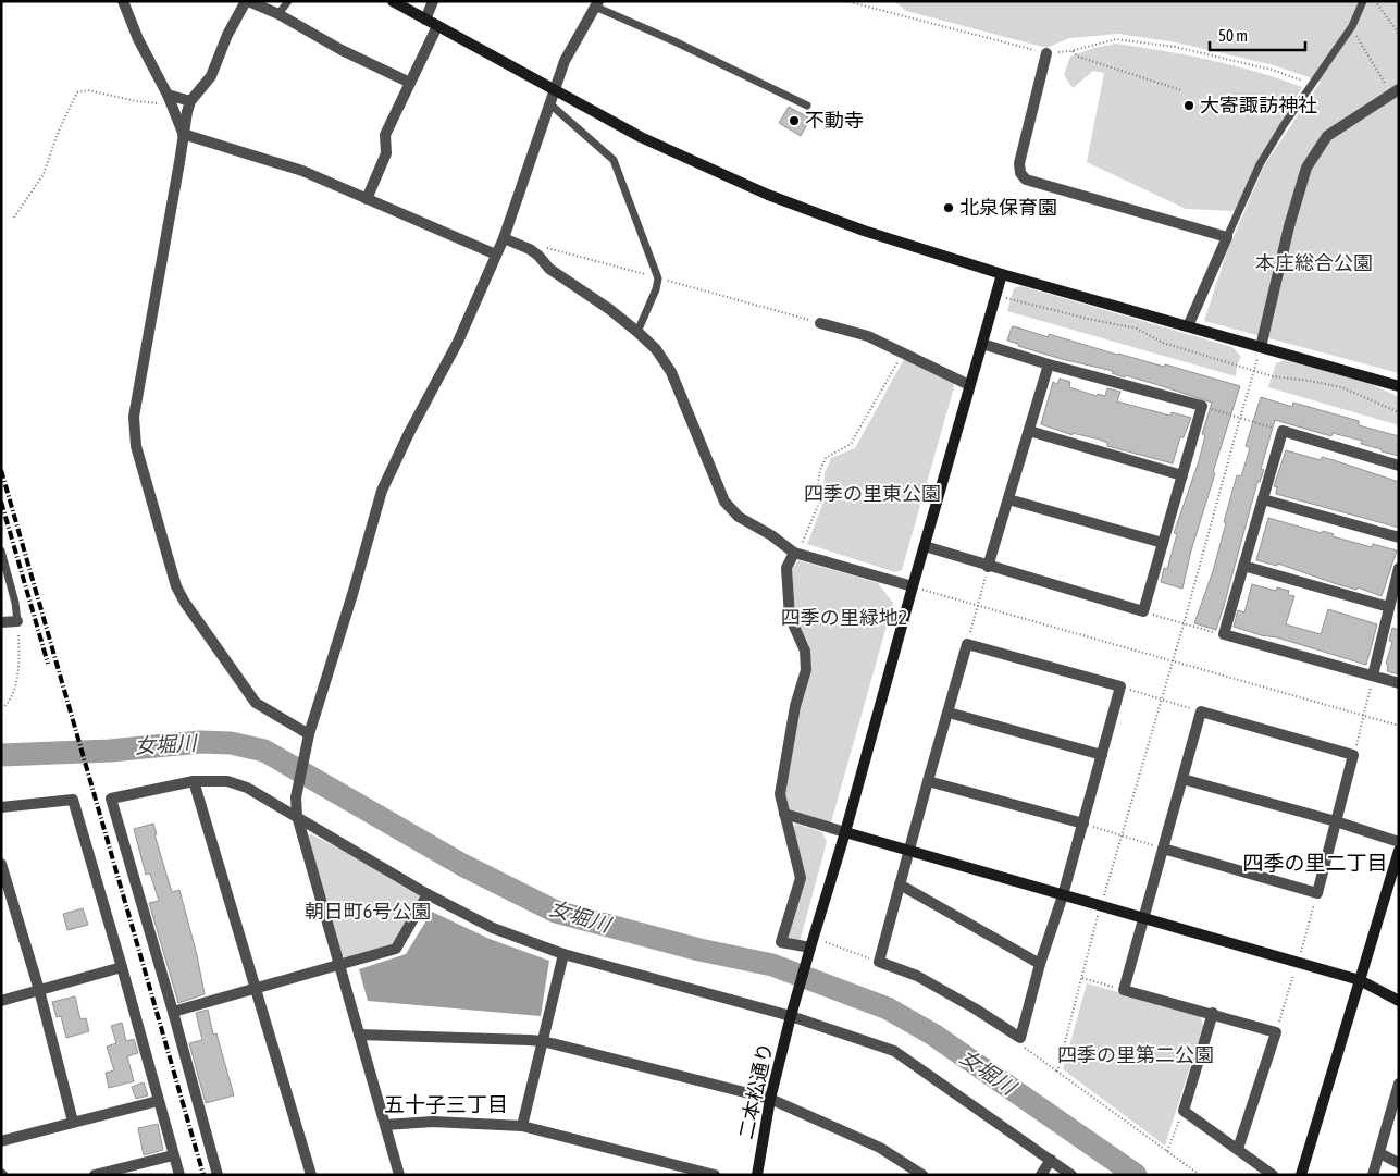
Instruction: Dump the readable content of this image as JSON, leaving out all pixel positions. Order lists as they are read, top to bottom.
{
  "streets": {
    "street": ["二本松通り"]
  },
  "districts": ["四季の里二丁目", "五十子三丁目"],
  "water": ["女堀川"],
  "parks": [
    "本庄総合公園",
    "四季の里東公園",
    "四季の里緑地2",
    "朝日町6号公園",
    "四季の里第二公園"
  ],
  "places": ["大寄諏訪神社", "不動寺", "北泉保育園"],
  "scale_bar": "50 m"
}
